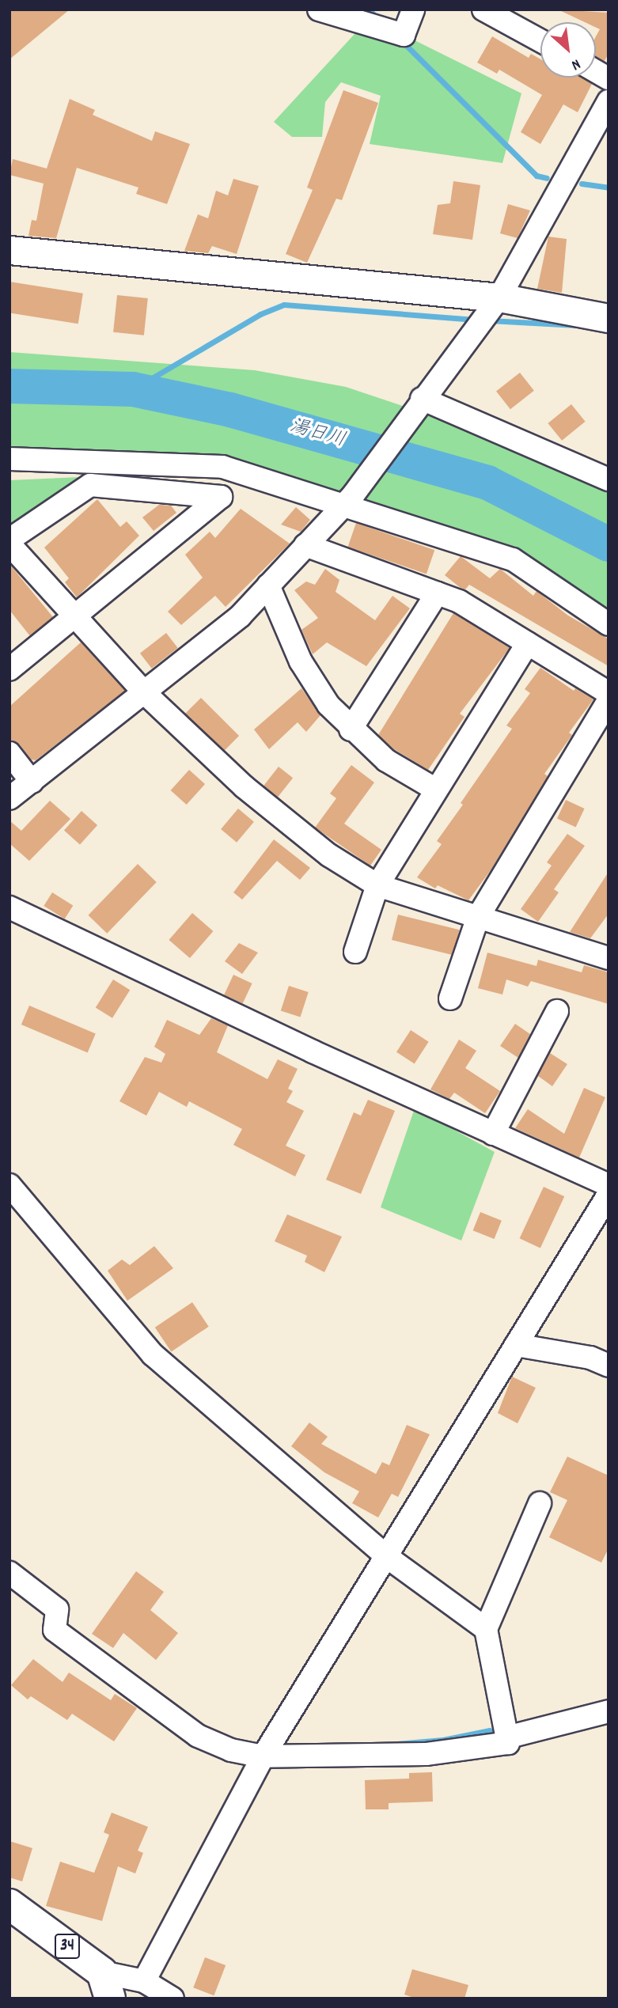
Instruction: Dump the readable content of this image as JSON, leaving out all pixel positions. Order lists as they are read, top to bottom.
{
  "streets": {
    "main road": ["34"]
  },
  "water": ["湯日川"],
  "north": "bottom right"
}
